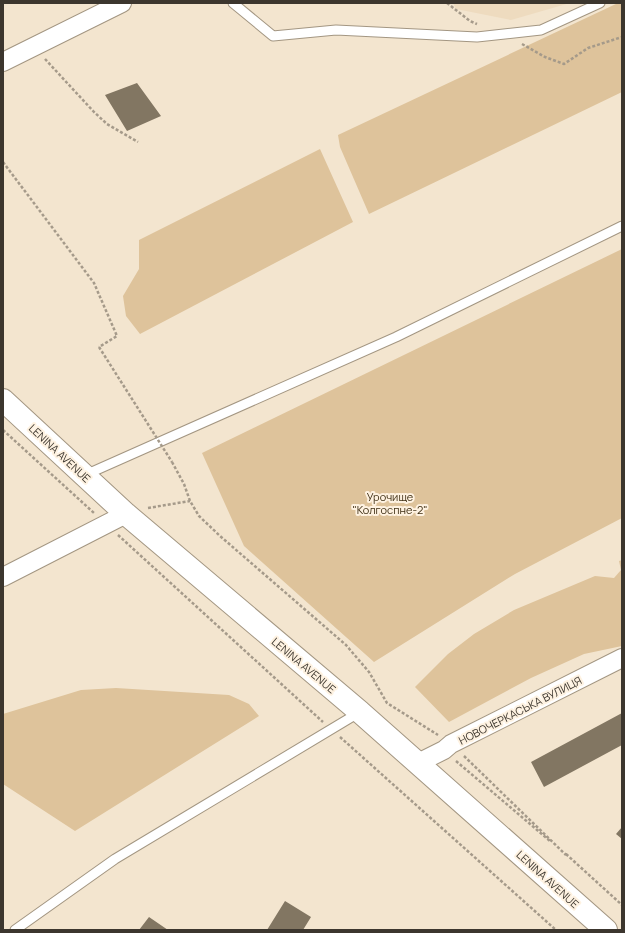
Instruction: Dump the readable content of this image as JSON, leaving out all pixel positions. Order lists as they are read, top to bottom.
{
  "streets": {
    "main road": ["LENINA AVENUE"],
    "street": ["НОВОЧЕРКАСЬКА ВУЛИЦЯ"]
  },
  "crossings": [
    ["LENINA AVENUE", "НОВОЧЕРКАСЬКА ВУЛИЦЯ"]
  ],
  "parks": ["Урочище \"Колгоспне-2\""]
}
